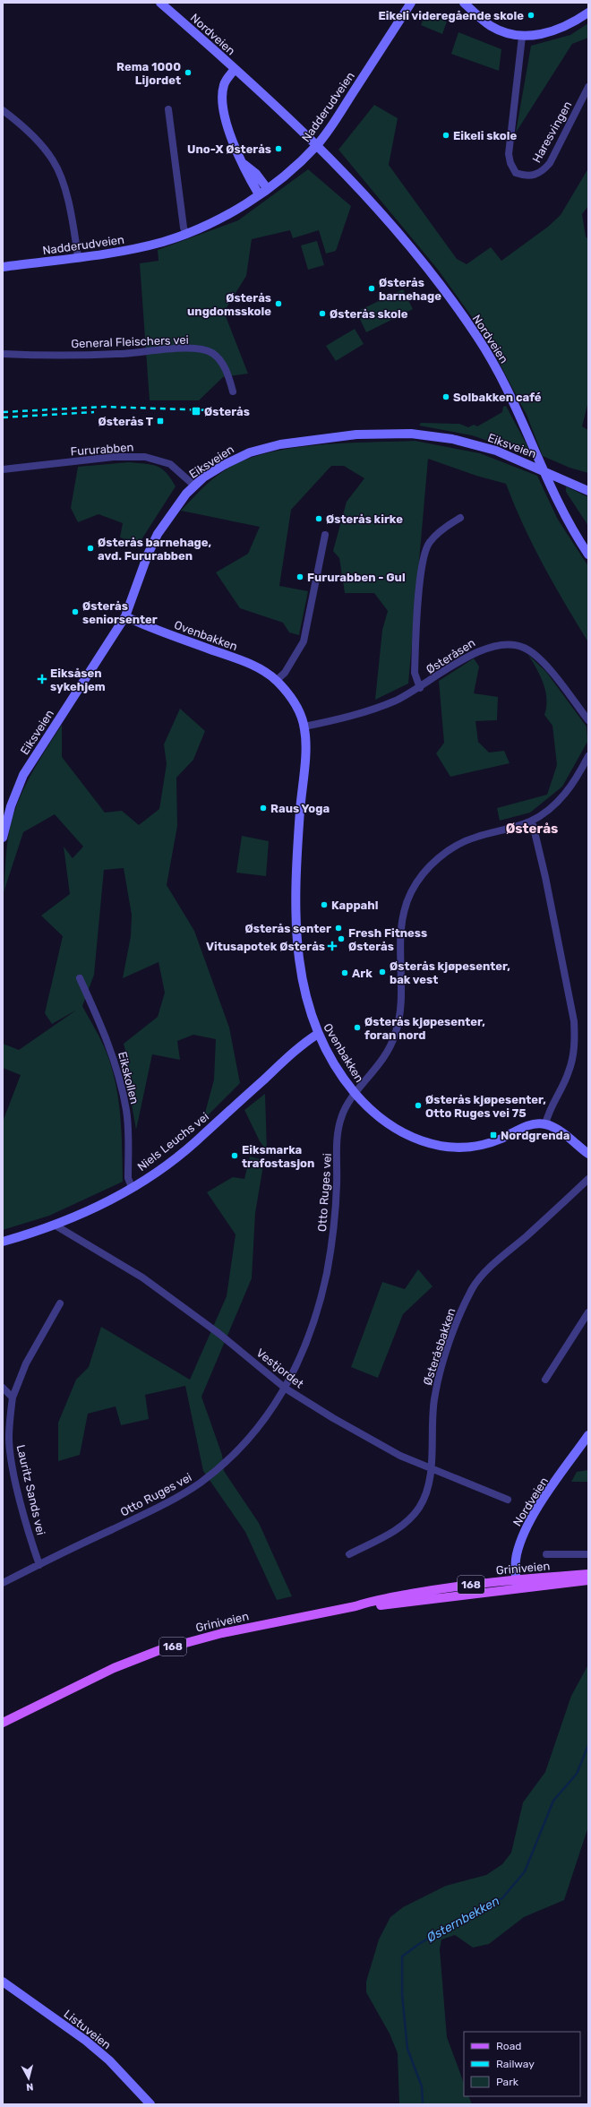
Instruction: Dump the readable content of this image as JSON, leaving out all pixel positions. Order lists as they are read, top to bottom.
{
  "streets": {
    "main road": ["Griniveien", "168"],
    "street": [
      "Nordveien",
      "Nadderudveien",
      "Haresvingen",
      "General Fleischers vei",
      "Eiksveien",
      "Fururabben",
      "Ovenbakken",
      "Østeråsen",
      "Eikskollen",
      "Niels Leuchs vei",
      "Otto Ruges vei",
      "Østeråsbakken",
      "Vestjordet",
      "Lauritz Sands vei",
      "Listuveien"
    ]
  },
  "crossings": [
    ["Nordveien", "Nadderudveien"],
    ["Nordveien", "Griniveien"],
    ["Eiksveien", "Fururabben"],
    ["Eiksveien", "Ovenbakken"],
    ["Ovenbakken", "Østeråsen"],
    ["Ovenbakken", "Niels Leuchs vei"],
    ["Ovenbakken", "Otto Ruges vei"],
    ["Eikskollen", "Niels Leuchs vei"],
    ["Niels Leuchs vei", "Vestjordet"],
    ["Otto Ruges vei", "Vestjordet"],
    ["Otto Ruges vei", "Lauritz Sands vei"],
    ["Østeråsbakken", "Vestjordet"]
  ],
  "districts": ["Østerås"],
  "water": ["Østernbekken"],
  "places": {
    "other": [
      "Eikeli videregående skole",
      "Rema 1000 Lijordet",
      "Eikeli skole",
      "Uno-X Østerås",
      "Østerås barnehage",
      "Østerås ungdomsskole",
      "Østerås skole",
      "Solbakken café",
      "Østerås kirke",
      "Østerås barnehage, avd. Fururabben",
      "Fururabben - Gul",
      "Østerås seniorsenter",
      "Raus Yoga",
      "Kappahl",
      "Østerås senter",
      "Fresh Fitness Østerås",
      "Østerås kjøpesenter, bak vest",
      "Ark",
      "Østerås kjøpesenter, foran nord",
      "Østerås kjøpesenter, Otto Ruges vei 75",
      "Eiksmarka trafostasjon"
    ],
    "transit": ["Østerås", "Østerås T", "Nordgrenda"],
    "health": ["Eiksåsen sykehjem", "Vitusapotek Østerås"]
  },
  "legend": ["Road", "Railway", "Park"],
  "north": "bottom"
}
